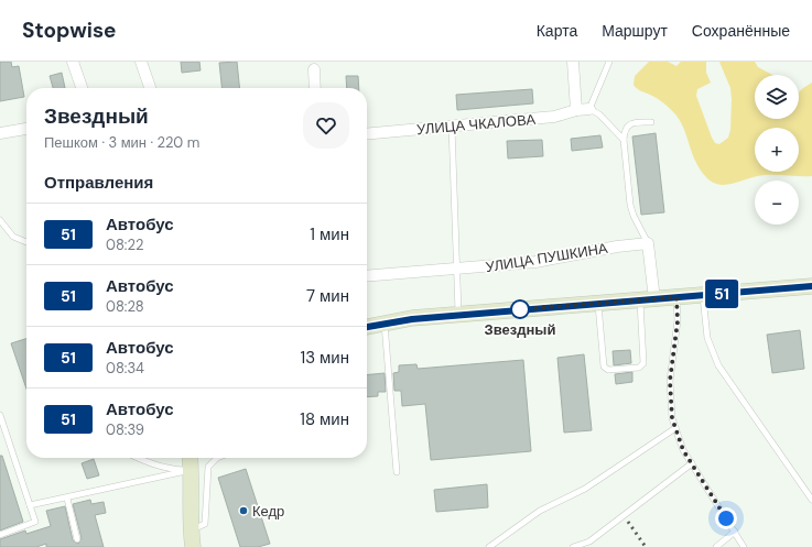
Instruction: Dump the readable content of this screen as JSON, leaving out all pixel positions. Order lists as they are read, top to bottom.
{
  "streets": {
    "street": ["УЛИЦА ЧКАЛОВА", "УЛИЦА ПУШКИНА"]
  },
  "places": ["Звездный", "Кедр"],
  "lines": ["bus line 51"],
  "page": {
    "header": "Stopwise",
    "nav": ["Карта", "Маршрут", "Сохранённые"],
    "on_map": "51",
    "map_buttons": ["+", "−"],
    "heading": [
      ["Звездный", "Пешком · 3 мин · 220 m"],
      "Отправления"
    ],
    "list": [
      {
        "mark": "51",
        "name": "Автобус",
        "note": "08:22",
        "value": "1 мин"
      },
      {
        "mark": "51",
        "name": "Автобус",
        "note": "08:28",
        "value": "7 мин"
      },
      {
        "mark": "51",
        "name": "Автобус",
        "note": "08:34",
        "value": "13 мин"
      },
      {
        "mark": "51",
        "name": "Автобус",
        "note": "08:39",
        "value": "18 мин"
      }
    ]
  }
}
